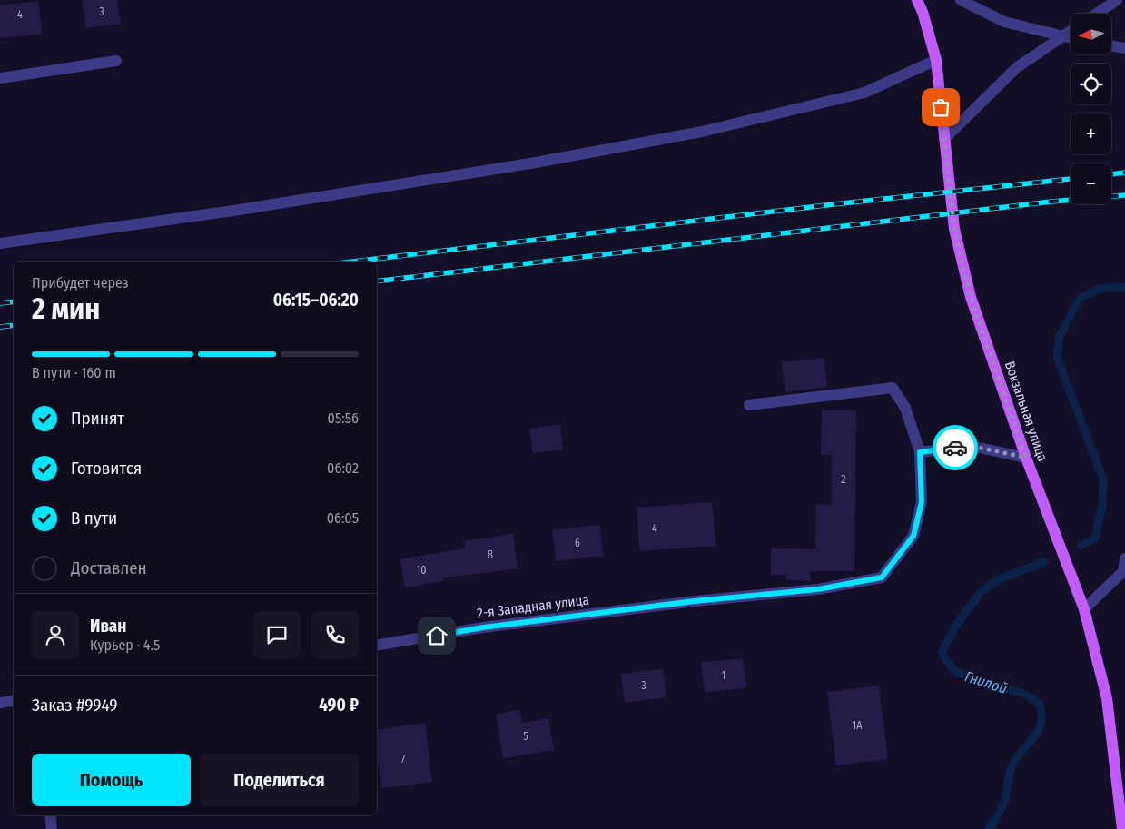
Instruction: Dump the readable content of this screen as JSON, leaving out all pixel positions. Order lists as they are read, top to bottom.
{
  "streets": {
    "main road": ["Вокзальная улица"],
    "street": ["2-я Западная улица"]
  },
  "water": ["Гнилой"],
  "house_numbers": [
    "3",
    "4",
    "2",
    "4",
    "6",
    "8",
    "10",
    "1",
    "3",
    "1А",
    "5",
    "7"
  ],
  "north": "left",
  "page": {
    "map_buttons": ["+", "−"],
    "heading": ["2 мин", "Прибудет через", "06:15–06:20"],
    "panel": [
      "Иван",
      "Курьер · 4.5",
      "Заказ #9949",
      "490 ₽"
    ],
    "bar": "В пути · 160 m",
    "list": [
      ["Принят", "05:56"],
      ["Готовится", "06:02"],
      ["В пути", "06:05"],
      "Доставлен"
    ],
    "buttons": ["Помощь", "Поделиться"]
  }
}
